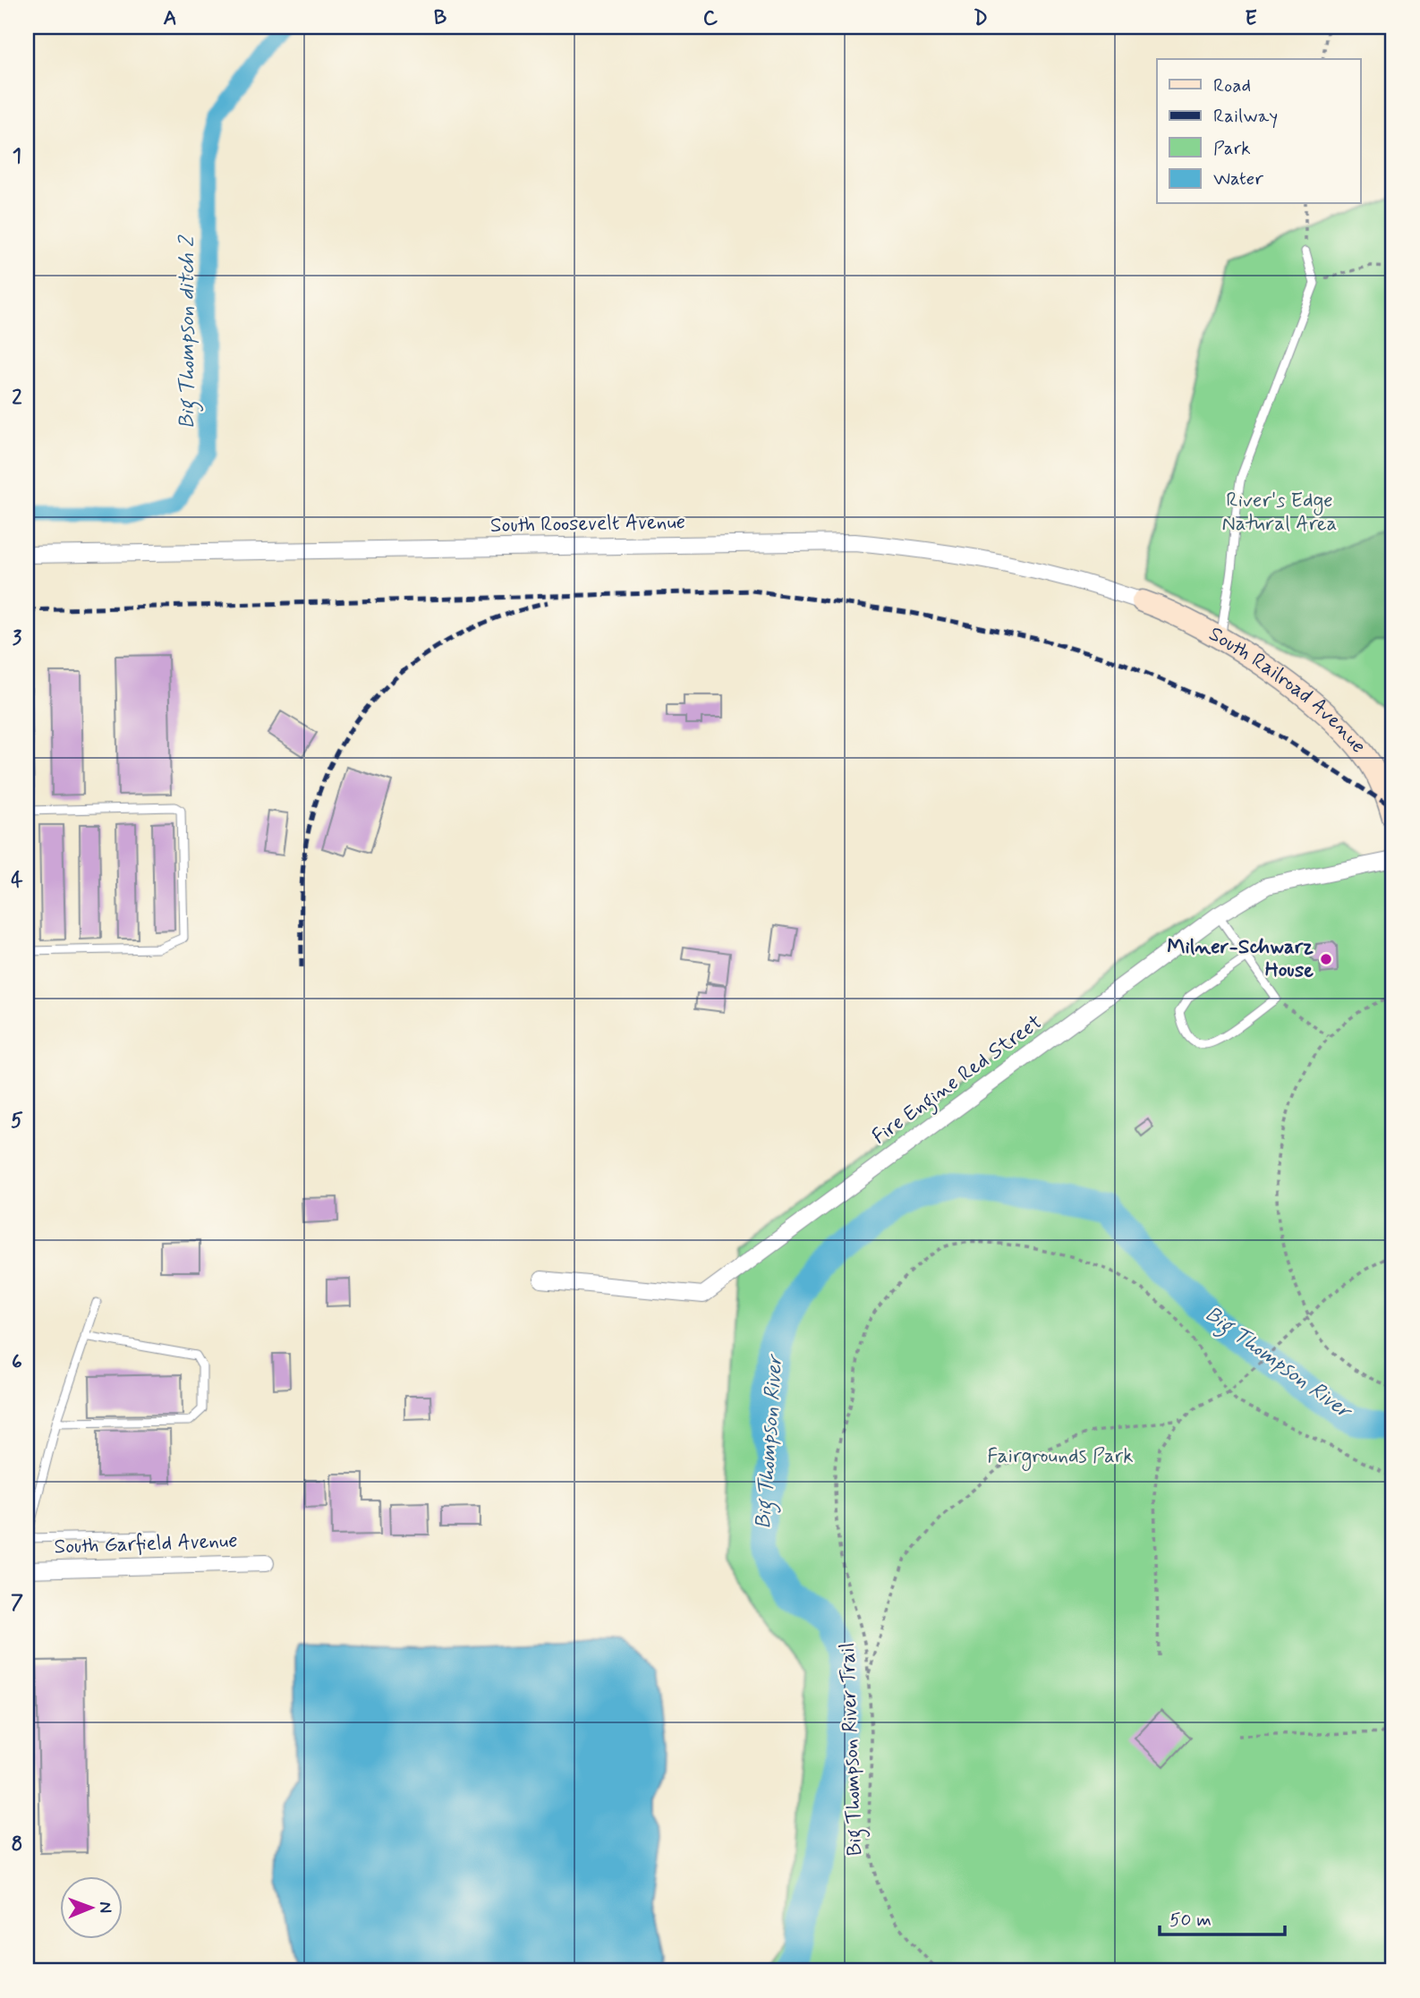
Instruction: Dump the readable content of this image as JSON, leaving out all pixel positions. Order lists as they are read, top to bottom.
{
  "streets": {
    "street": [
      "South Roosevelt Avenue",
      "South Railroad Avenue",
      "Fire Engine Red Street",
      "South Garfield Avenue"
    ],
    "path": ["Big Thompson River Trail"]
  },
  "crossings": [
    ["South Roosevelt Avenue", "South Railroad Avenue"]
  ],
  "water": ["Big Thompson ditch 2", "Big Thompson River"],
  "parks": ["River's Edge Natural Area", "Fairgrounds Park"],
  "places": ["Milner-Schwarz House"],
  "legend": [
    "Road",
    "Railway",
    "Park",
    "Water"
  ],
  "scale_bar": "50 m",
  "north": "right",
  "grid": {
    "columns": [
      "A",
      "B",
      "C",
      "D",
      "E"
    ],
    "rows": [
      "1",
      "2",
      "3",
      "4",
      "5",
      "6",
      "7",
      "8"
    ]
  }
}
